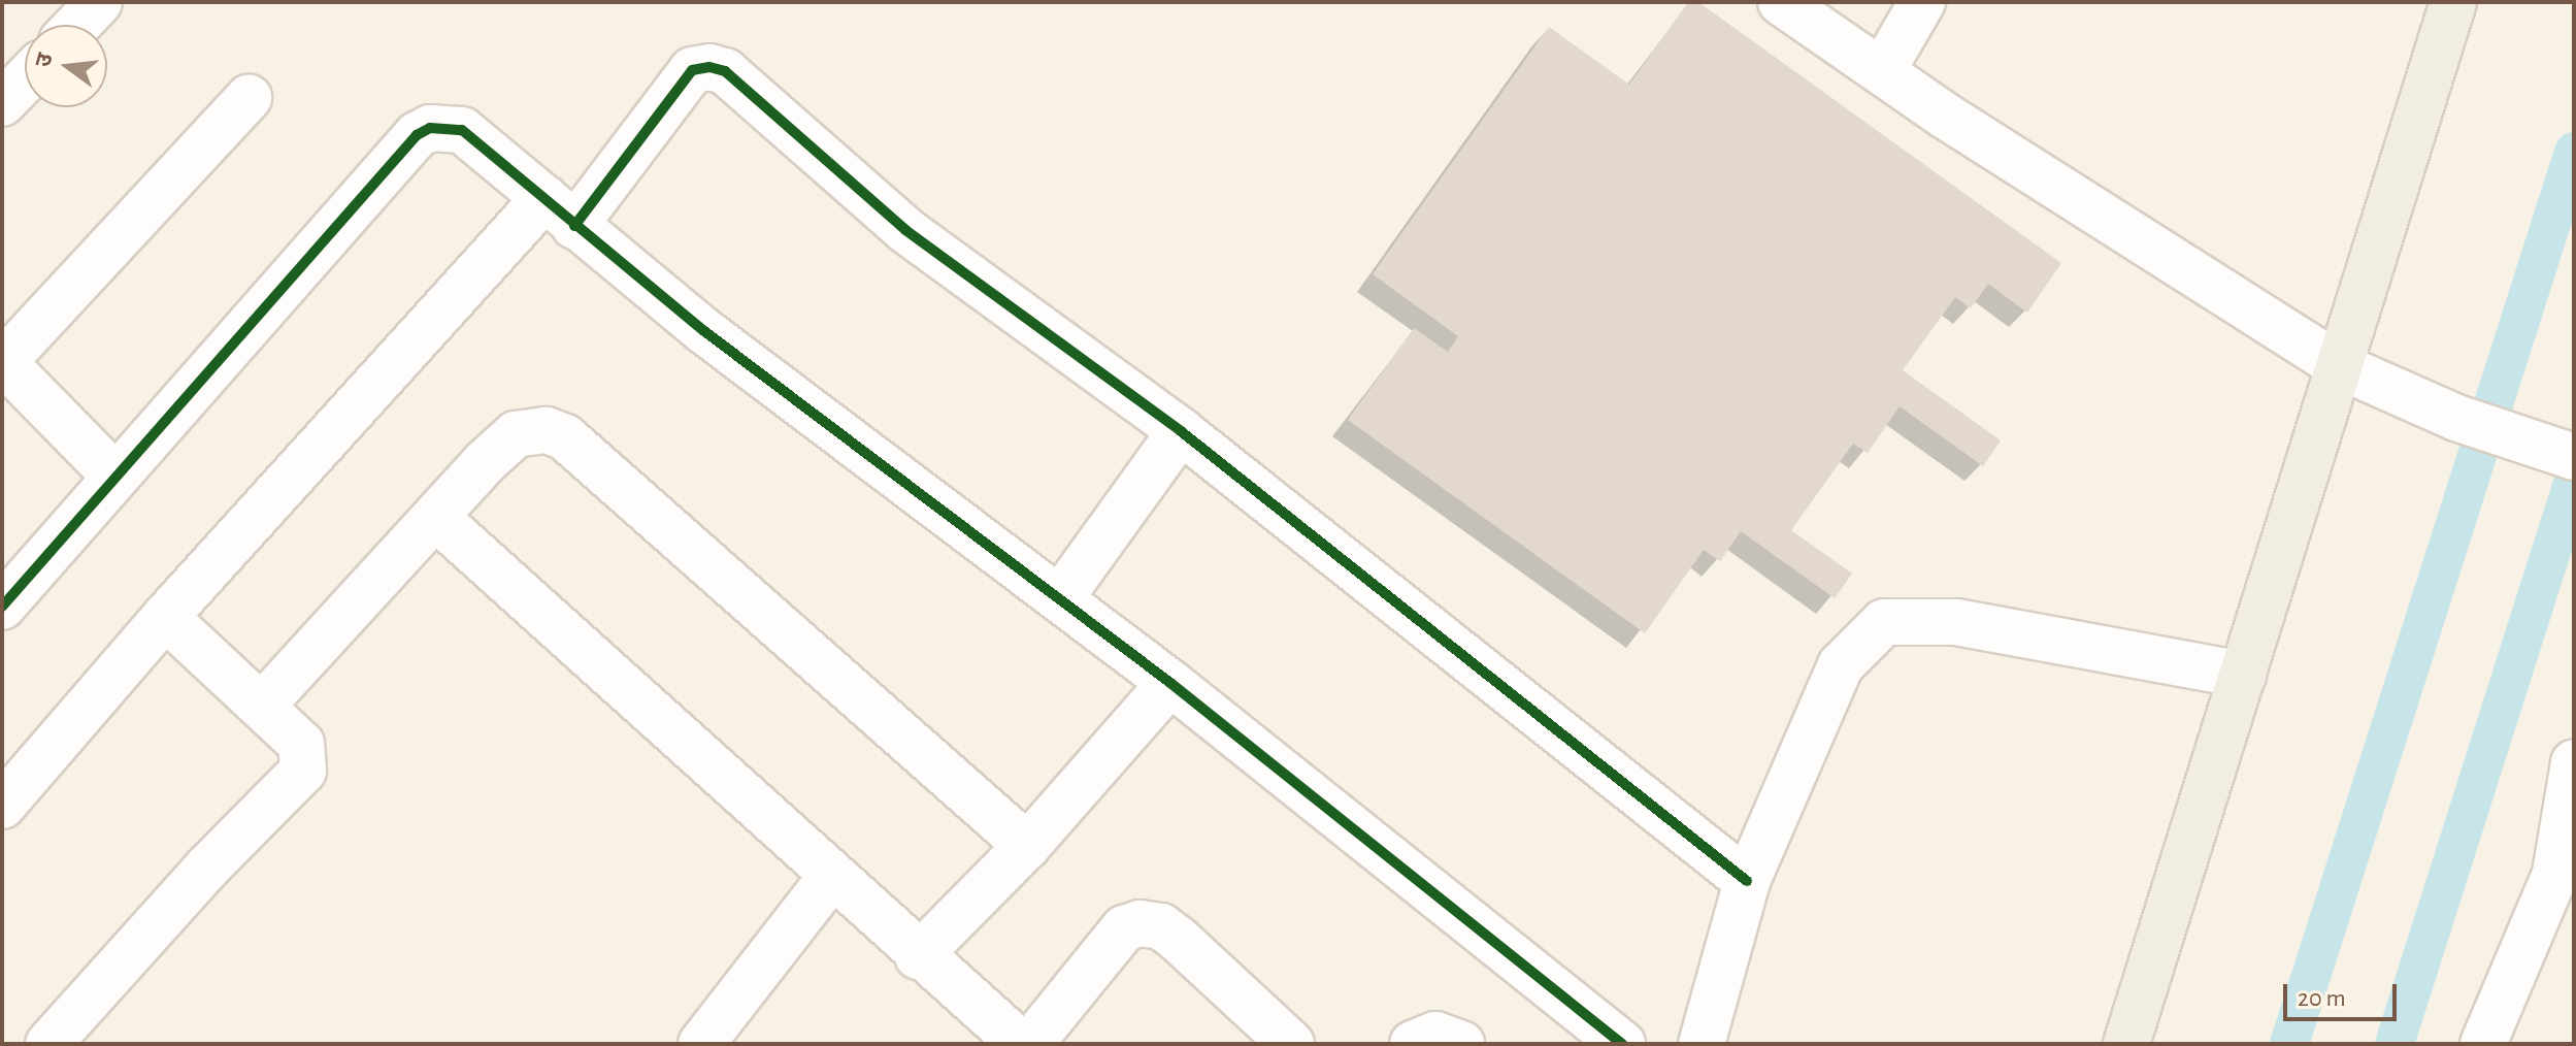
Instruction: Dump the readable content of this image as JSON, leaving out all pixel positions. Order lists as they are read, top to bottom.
{
  "scale_bar": "20 m",
  "north": "left"
}
